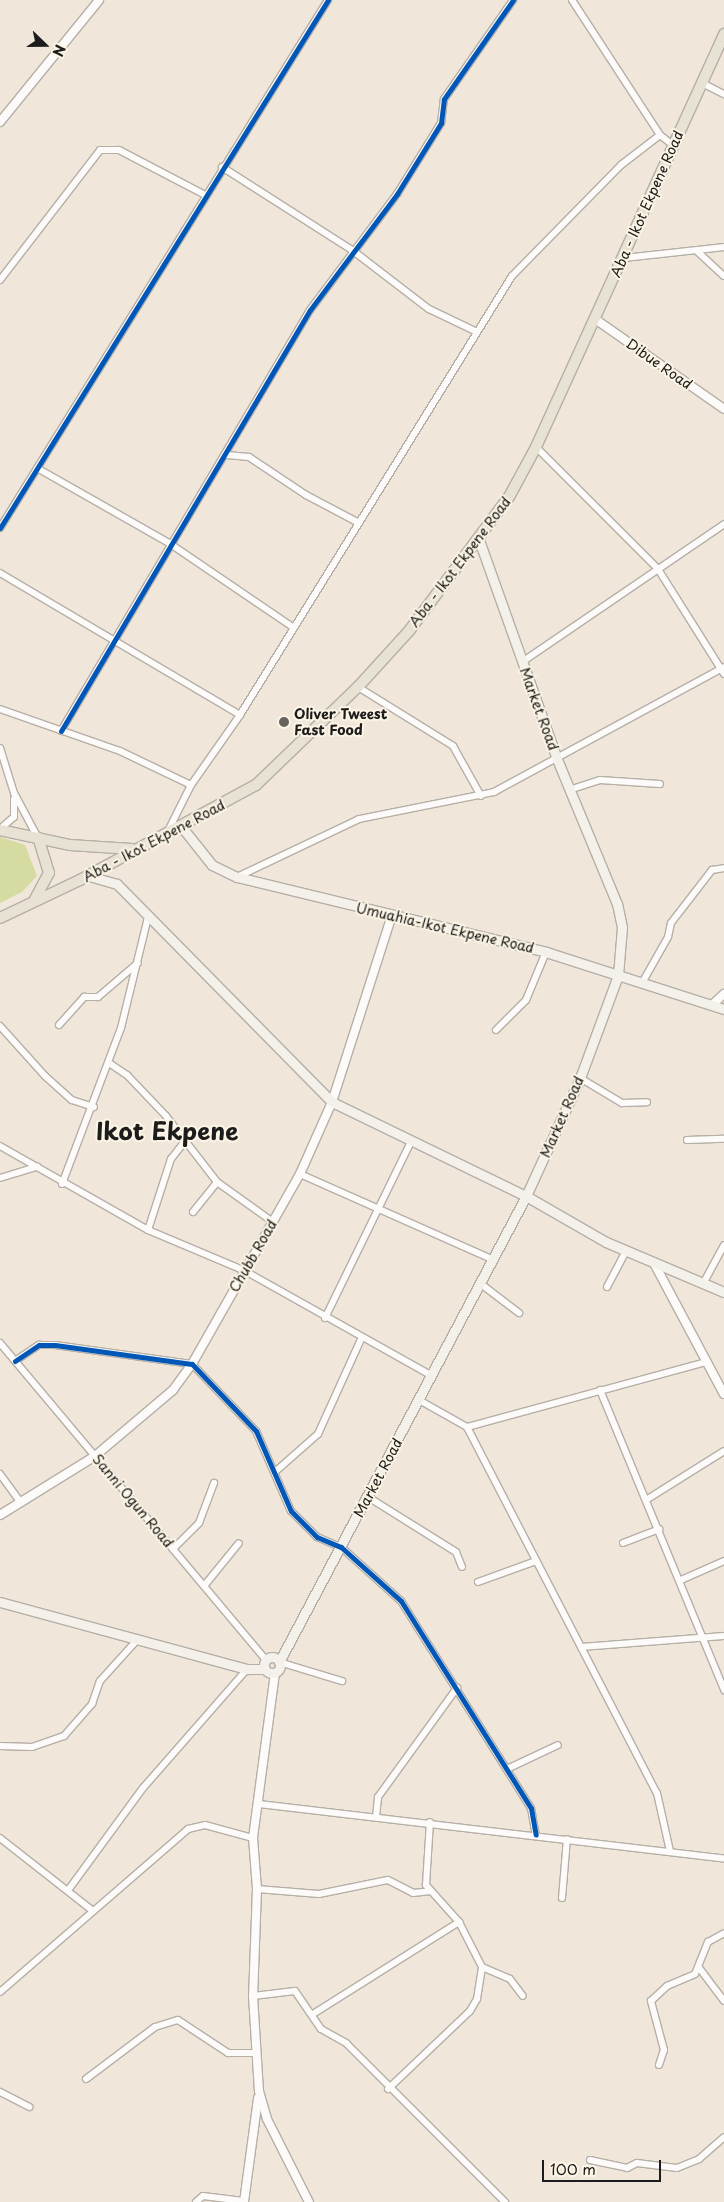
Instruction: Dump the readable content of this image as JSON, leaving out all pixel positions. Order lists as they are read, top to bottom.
{
  "streets": {
    "highway": ["Aba - Ikot Ekpene Road"],
    "main road": ["Market Road", "Umuahia-Ikot Ekpene Road"],
    "street": ["Dibue Road", "Chubb Road", "Sanni Ogun Road"]
  },
  "crossings": [
    ["Aba - Ikot Ekpene Road", "Dibue Road"],
    ["Aba - Ikot Ekpene Road", "Market Road"],
    ["Aba - Ikot Ekpene Road", "Umuahia-Ikot Ekpene Road"],
    ["Market Road", "Umuahia-Ikot Ekpene Road"],
    ["Umuahia-Ikot Ekpene Road", "Chubb Road"],
    ["Chubb Road", "Sanni Ogun Road"]
  ],
  "districts": ["Ikot Ekpene"],
  "places": ["Oliver Tweest Fast Food"],
  "scale_bar": "100 m",
  "north": "right"
}
